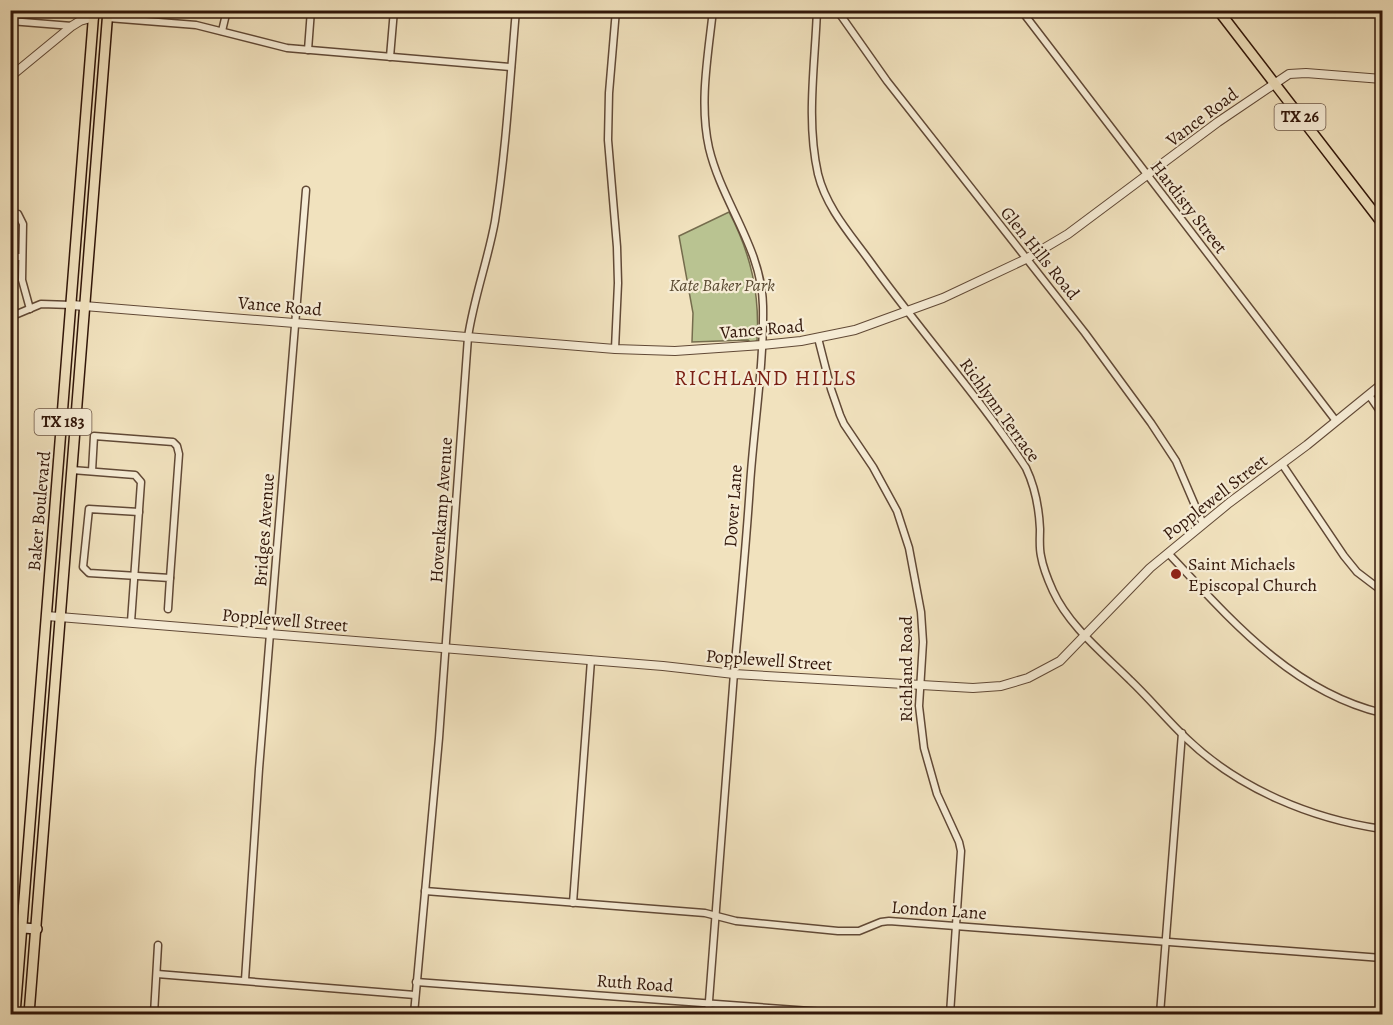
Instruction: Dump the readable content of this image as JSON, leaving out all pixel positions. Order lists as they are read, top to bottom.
{
  "streets": {
    "main road": ["TX 26", "TX 183", "Baker Boulevard"],
    "street": [
      "Vance Road",
      "Hardisty Street",
      "Glen Hills Road",
      "Richlynn Terrace",
      "Popplewell Street",
      "Dover Lane",
      "Hovenkamp Avenue",
      "Bridges Avenue",
      "Richland Road",
      "London Lane",
      "Ruth Road"
    ]
  },
  "crossings": [
    ["Vance Road", "TX 26"],
    ["Vance Road", "Hardisty Street"],
    ["Vance Road", "Glen Hills Road"],
    ["Vance Road", "Richlynn Terrace"],
    ["Vance Road", "Dover Lane"],
    ["Vance Road", "Hovenkamp Avenue"],
    ["Vance Road", "Baker Boulevard"],
    ["Vance Road", "Bridges Avenue"],
    ["Vance Road", "Richland Road"],
    ["Hardisty Street", "Popplewell Street"],
    ["Glen Hills Road", "Popplewell Street"],
    ["Richlynn Terrace", "Popplewell Street"],
    ["Popplewell Street", "Dover Lane"],
    ["Popplewell Street", "Hovenkamp Avenue"],
    ["Popplewell Street", "Baker Boulevard"],
    ["Popplewell Street", "Bridges Avenue"],
    ["Popplewell Street", "Richland Road"],
    ["Dover Lane", "London Lane"],
    ["Dover Lane", "Ruth Road"],
    ["Hovenkamp Avenue", "London Lane"],
    ["Hovenkamp Avenue", "Ruth Road"],
    ["Richland Road", "London Lane"]
  ],
  "districts": ["RICHLAND HILLS"],
  "parks": ["Kate Baker Park"],
  "places": ["Saint Michaels Episcopal Church"]
}
